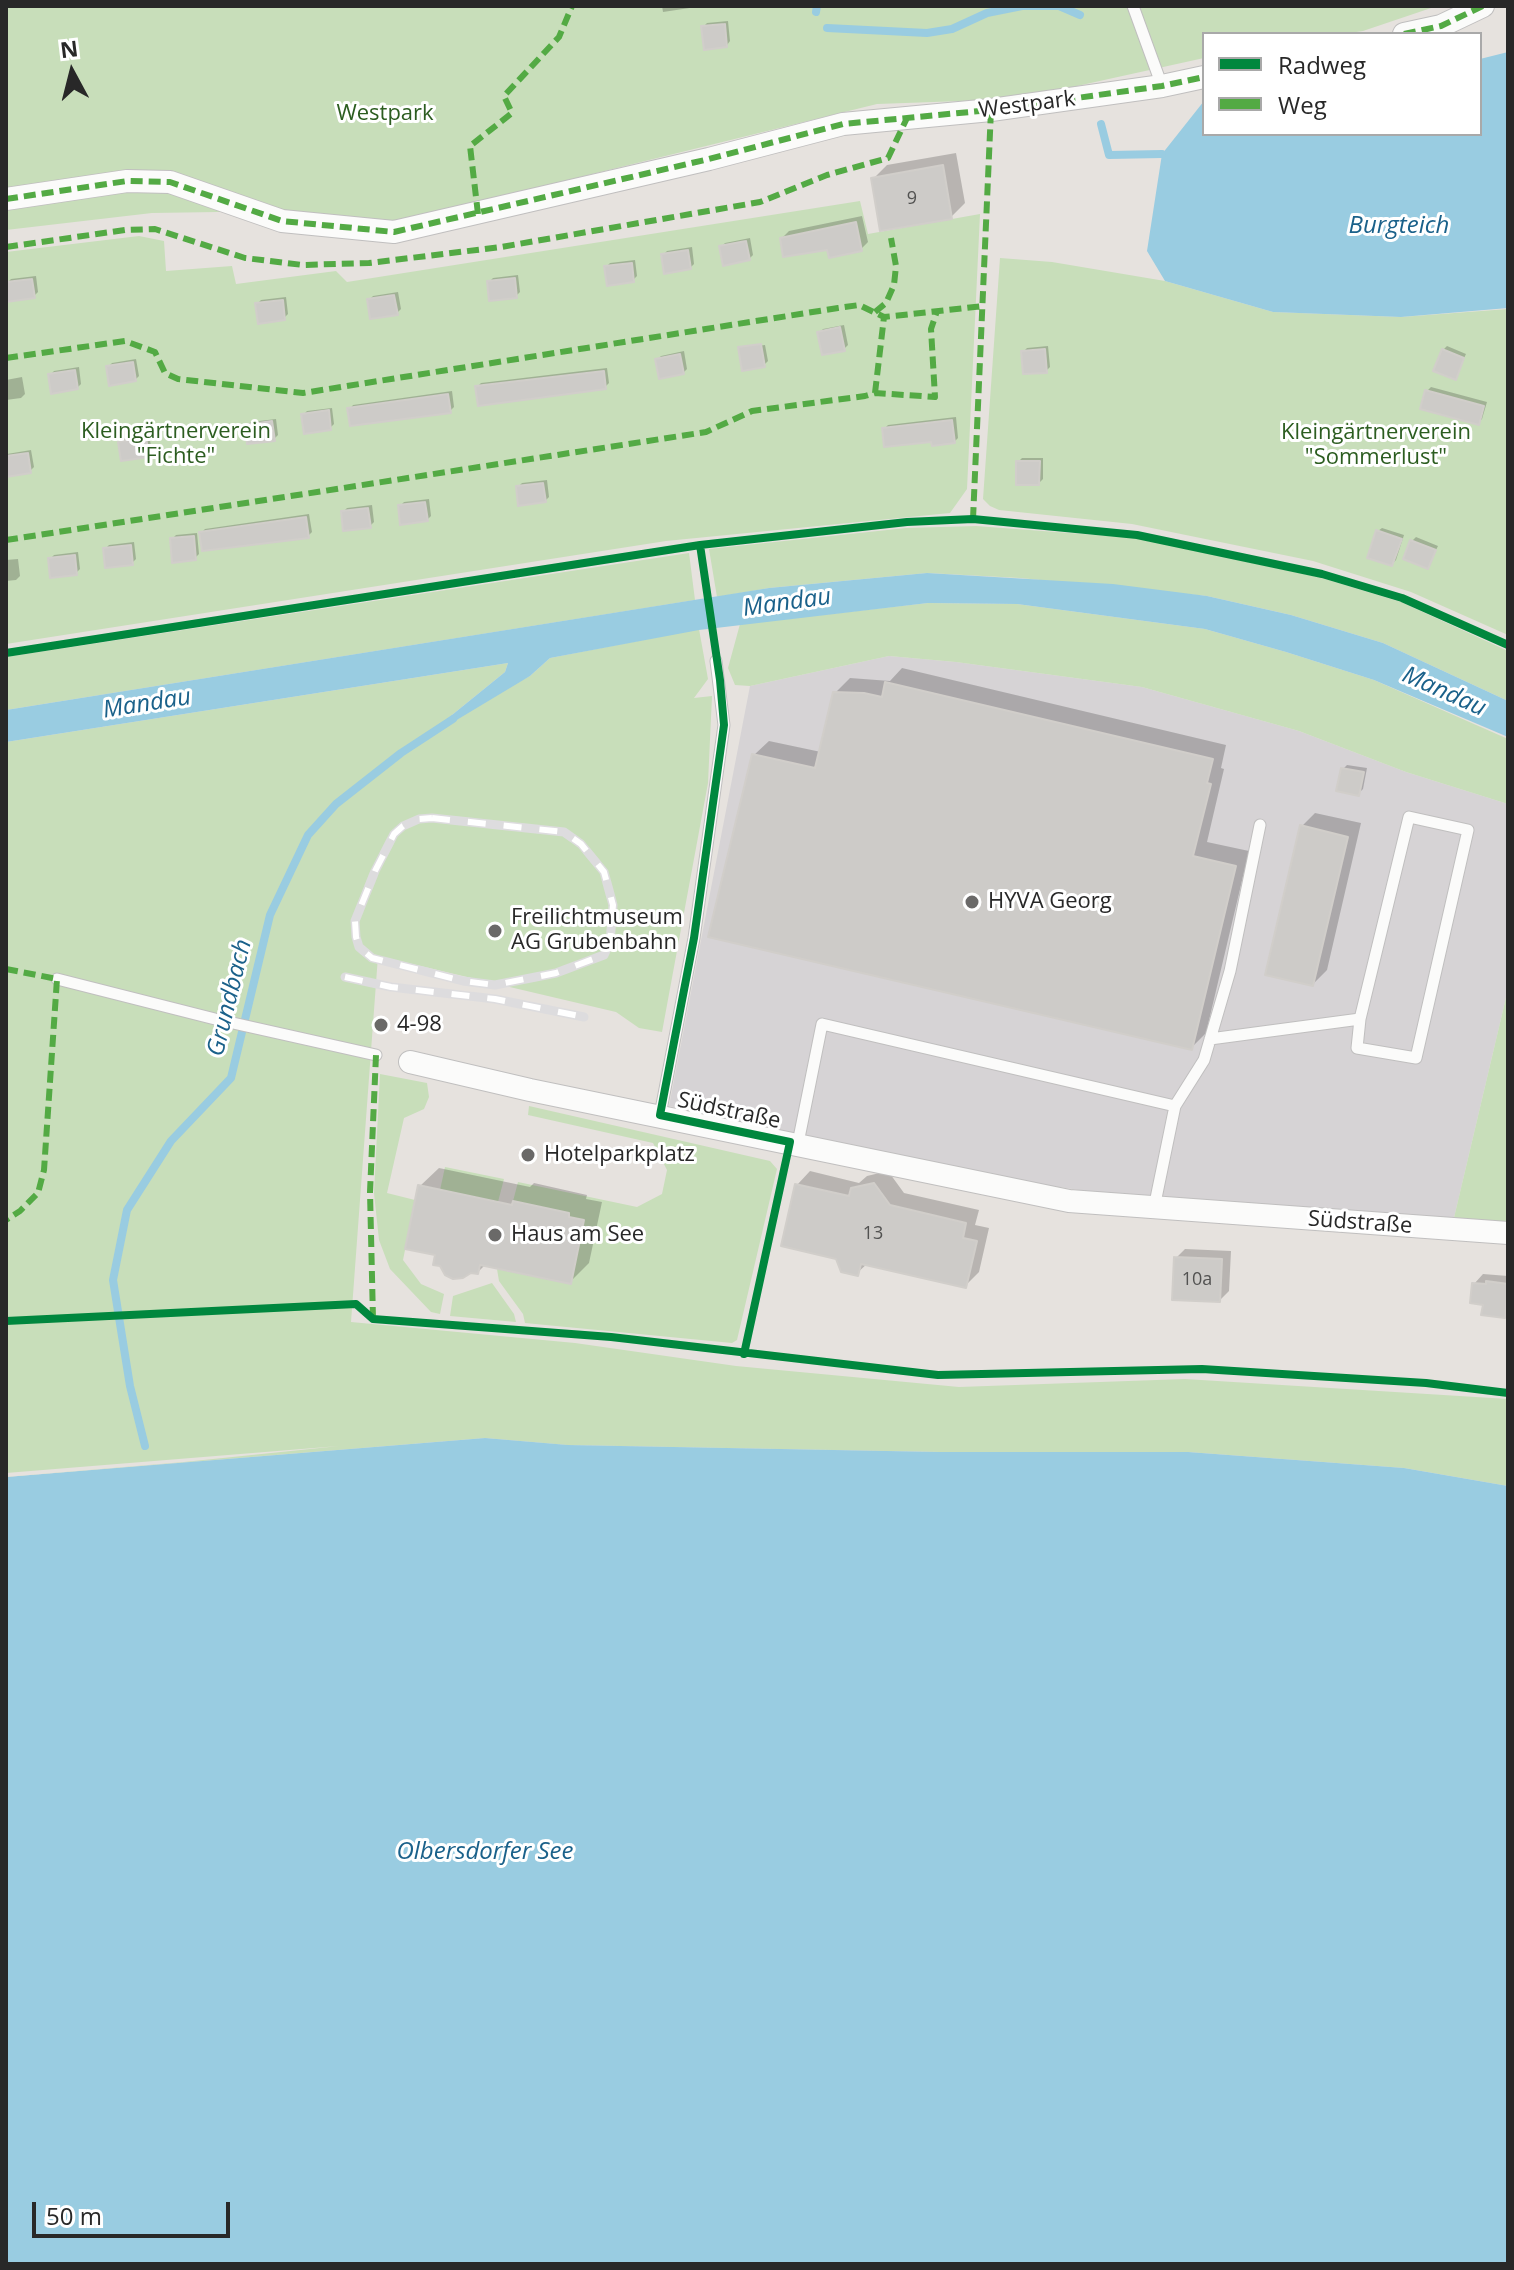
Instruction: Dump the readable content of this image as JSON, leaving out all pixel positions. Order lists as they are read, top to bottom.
{
  "streets": {
    "street": ["Westpark", "Südstraße"]
  },
  "water": [
    "Burgteich",
    "Mandau",
    "Grundbach",
    "Olbersdorfer See"
  ],
  "parks": ["Westpark", "Kleingärtnerverein \"Fichte\"", "Kleingärtnerverein \"Sommerlust\""],
  "places": [
    "HYVA Georg",
    "Freilichtmuseum AG Grubenbahn",
    "4-98",
    "Hotelparkplatz",
    "Haus am See"
  ],
  "house_numbers": ["9", "13", "10a"],
  "legend": ["Radweg", "Weg"],
  "scale_bar": "50 m",
  "north": "top"
}
